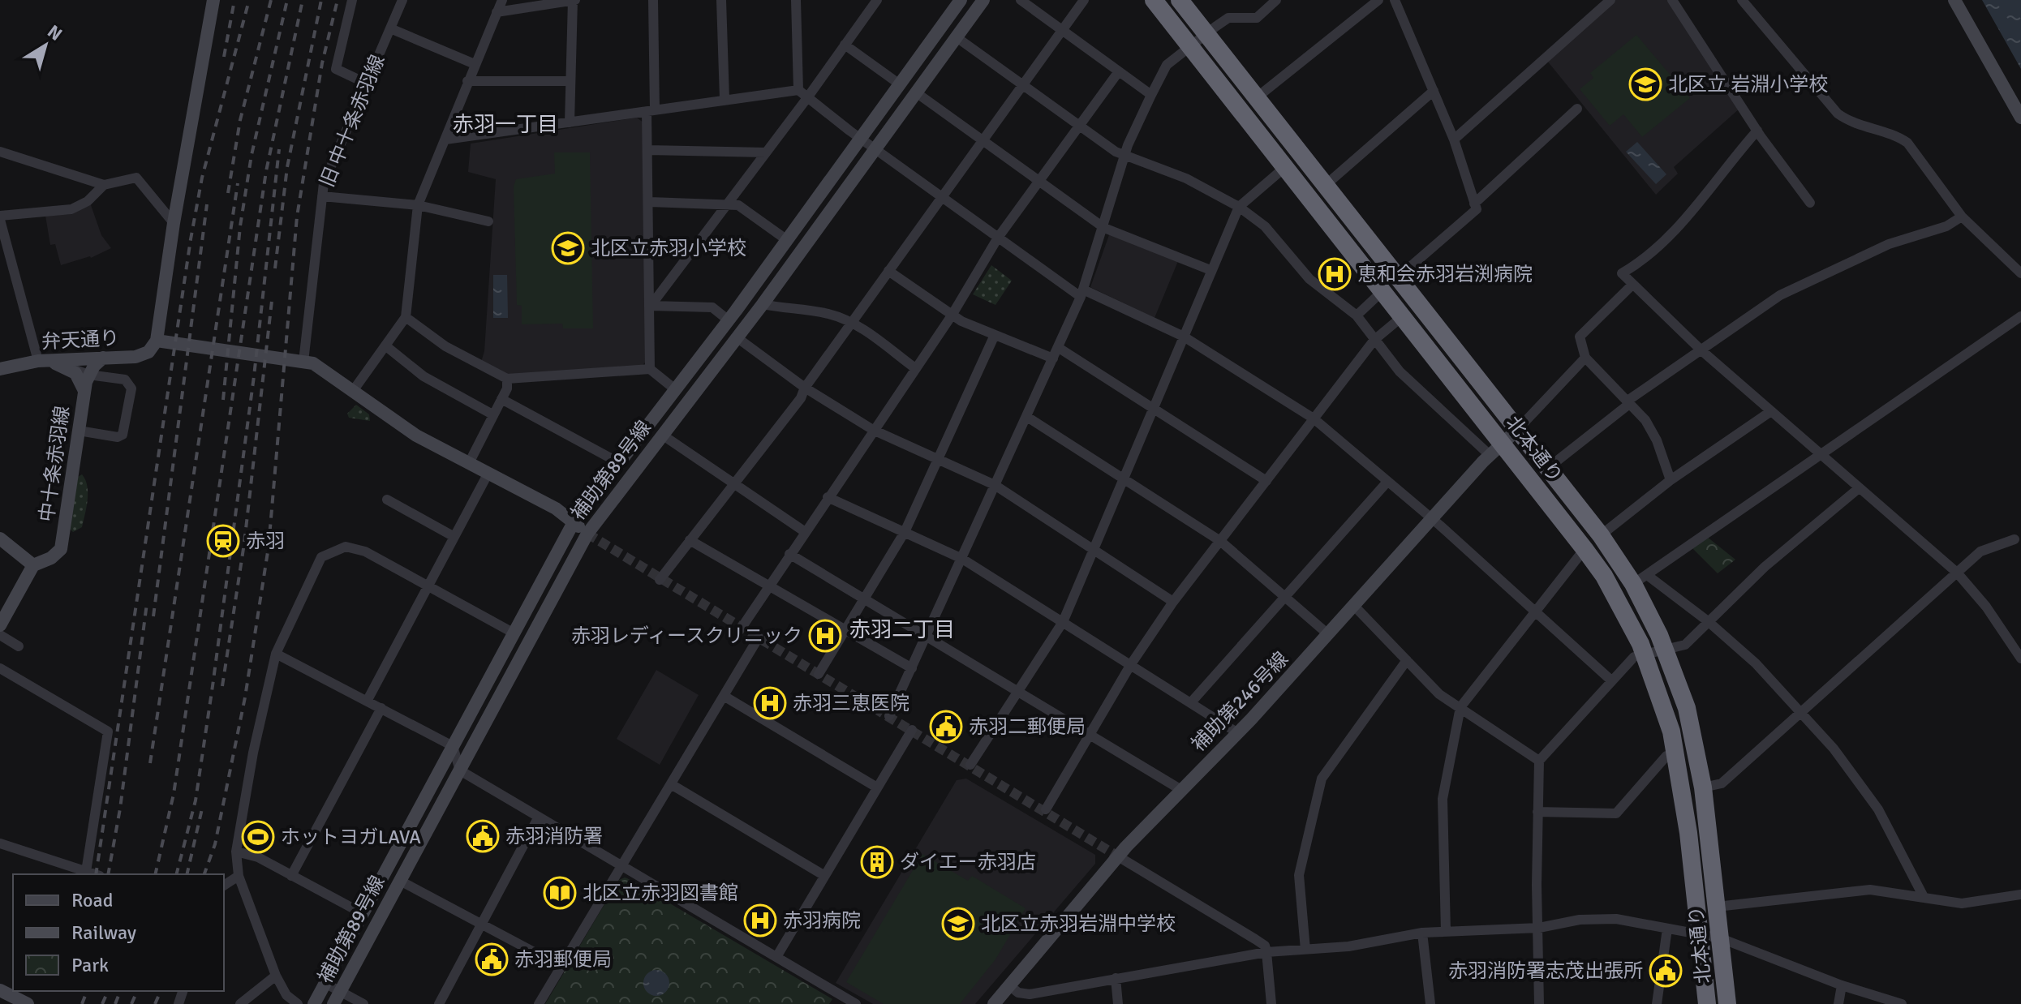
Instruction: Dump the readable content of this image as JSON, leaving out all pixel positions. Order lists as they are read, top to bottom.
{
  "streets": {
    "highway": ["北本通り"],
    "street": [
      "旧 中十条赤羽線",
      "弁天通り",
      "中十条赤羽線",
      "補助第89号線",
      "補助第246号線"
    ]
  },
  "crossings": [
    ["弁天通り", "中十条赤羽線"],
    ["北本通り", "補助第246号線"]
  ],
  "districts": ["赤羽一丁目", "赤羽二丁目"],
  "places": {
    "school or university": ["北区立 岩淵小学校", "北区立赤羽小学校", "北区立赤羽岩淵中学校"],
    "hospital": [
      "恵和会赤羽岩渕病院",
      "赤羽レディースクリニック",
      "赤羽三恵医院",
      "赤羽病院"
    ],
    "station": ["赤羽"],
    "public building": [
      "赤羽二郵便局",
      "赤羽消防署",
      "赤羽郵便局",
      "赤羽消防署志茂出張所"
    ],
    "sports": ["ホットヨガLAVA"],
    "building": ["ダイエー赤羽店"],
    "library": ["北区立赤羽図書館"]
  },
  "legend": ["Road", "Railway", "Park"],
  "north": "top right"
}
